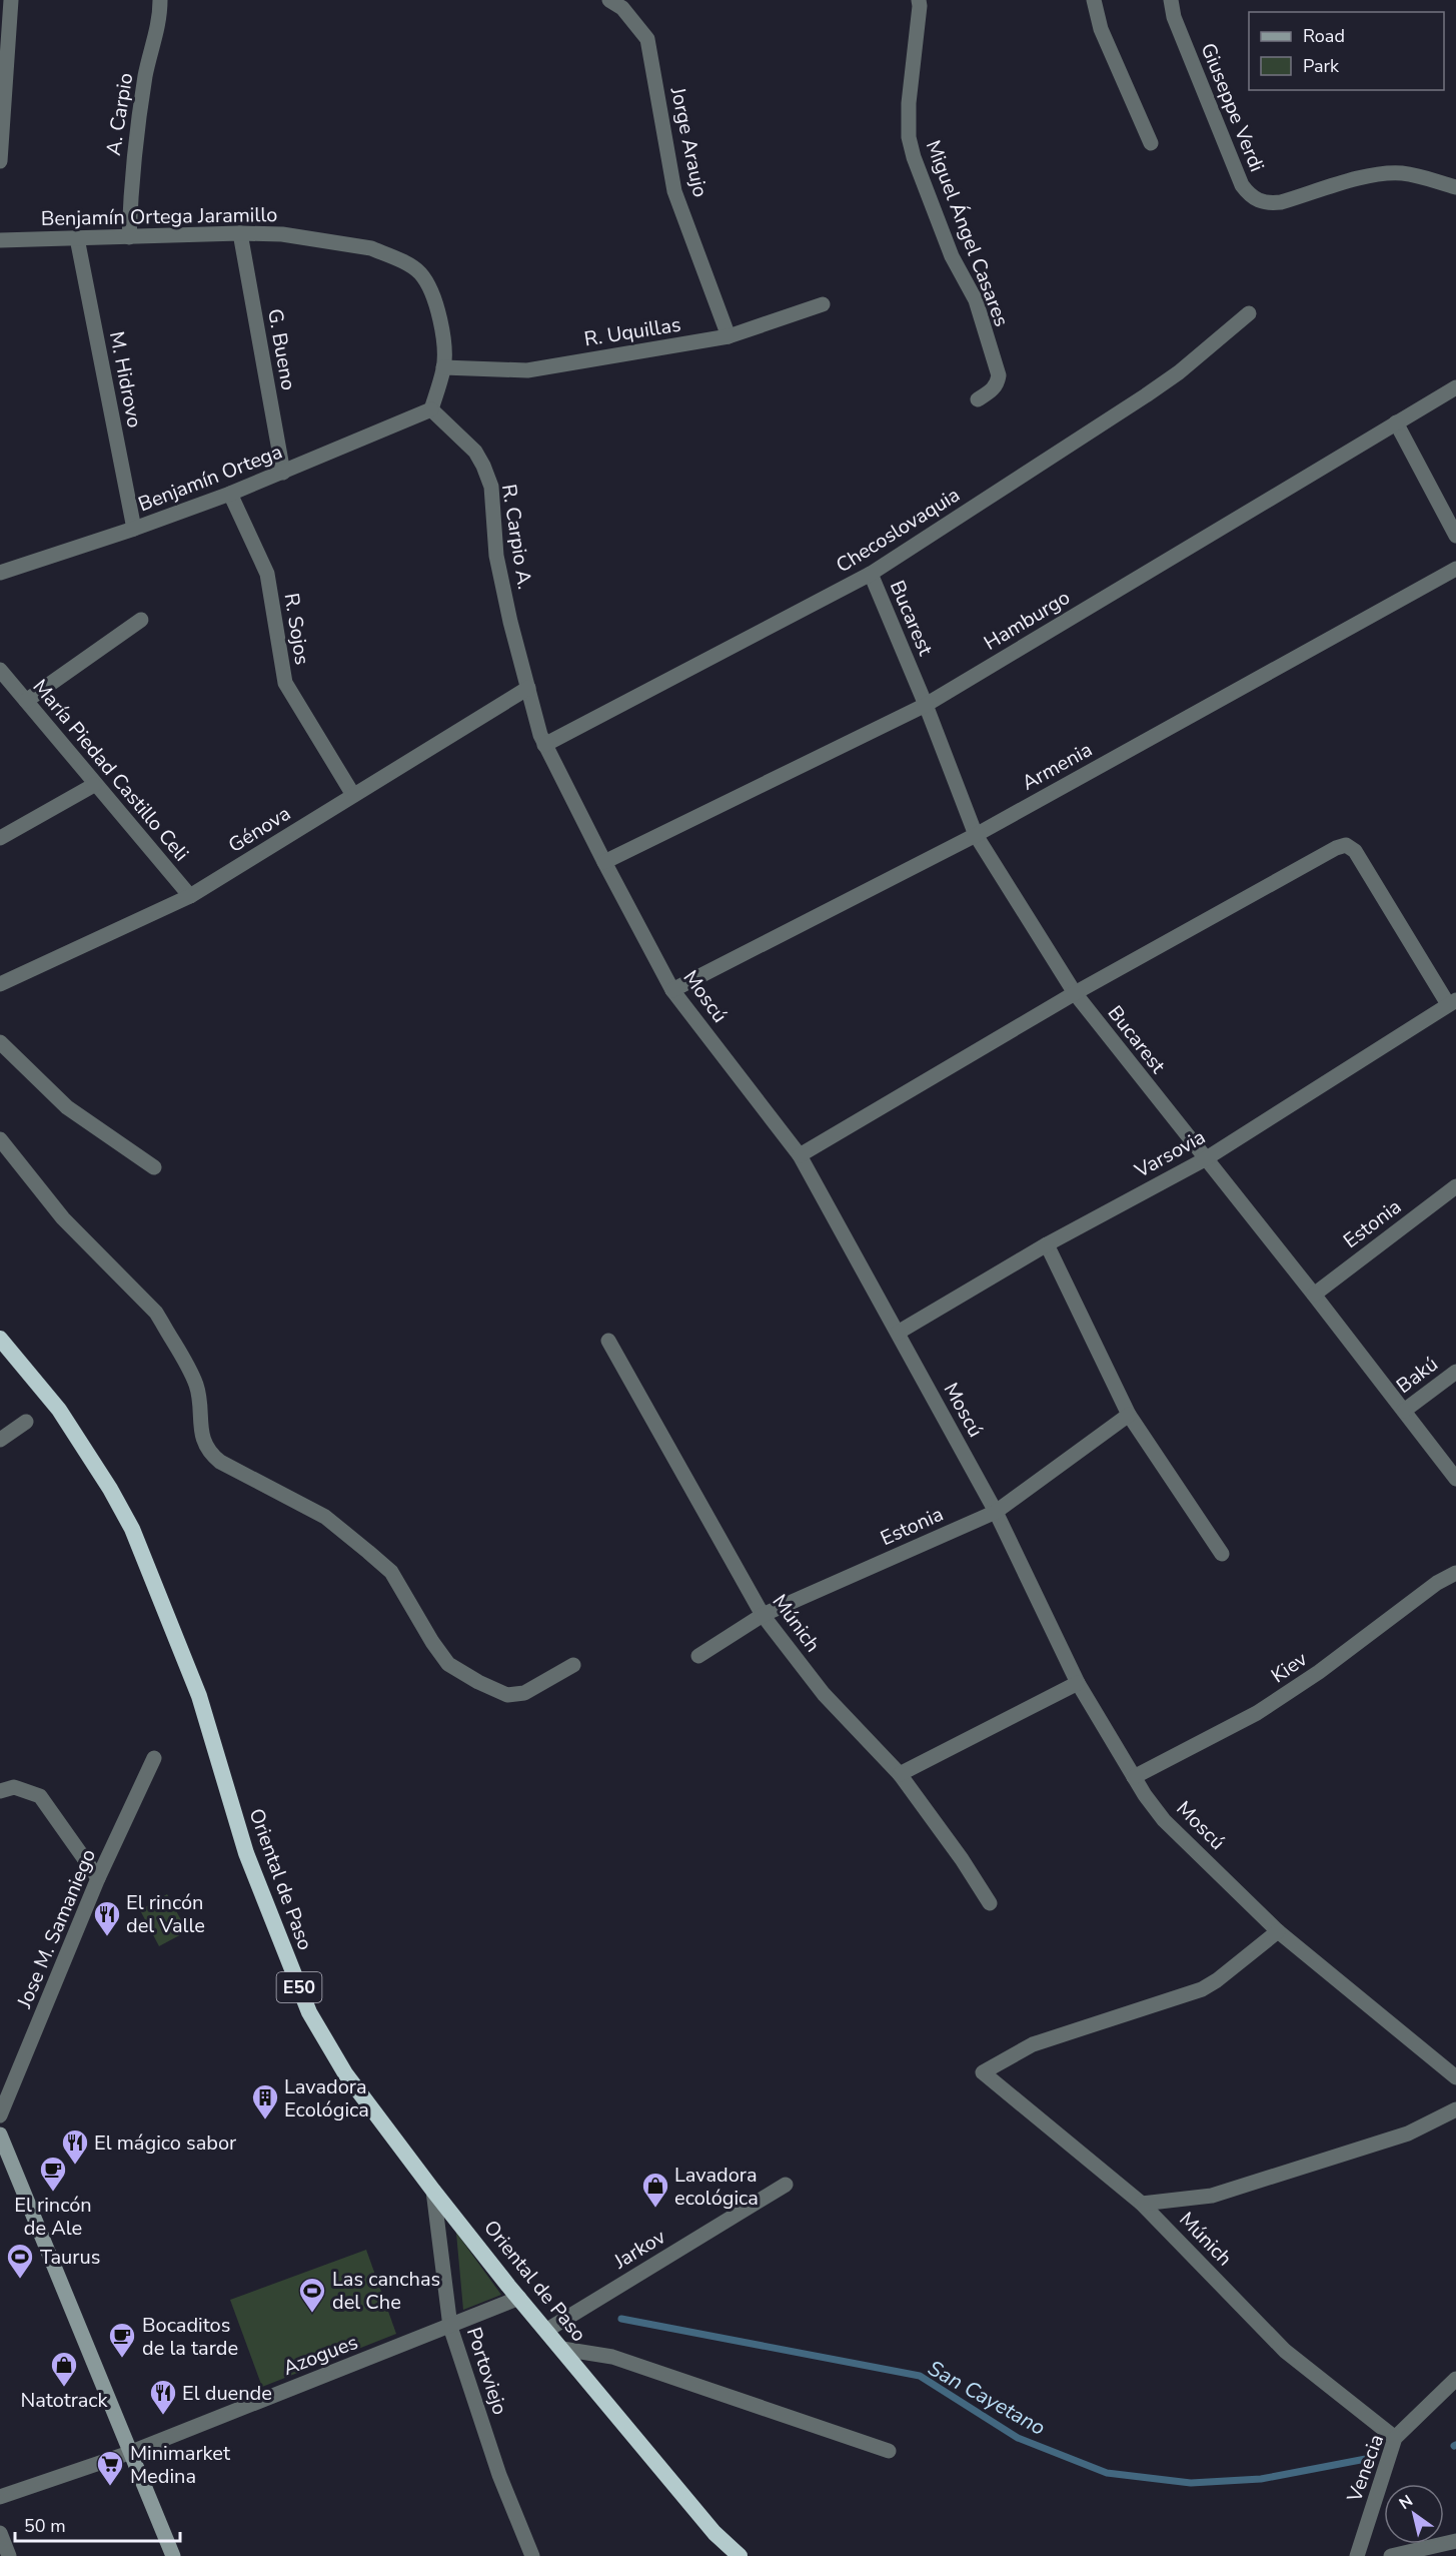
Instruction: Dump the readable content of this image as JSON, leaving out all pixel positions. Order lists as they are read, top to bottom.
{
  "streets": {
    "highway": ["Oriental de Paso", "E50"],
    "street": [
      "Giuseppe Verdi",
      "A. Carpio",
      "Jorge Araujo",
      "Benjamín Ortega Jaramillo",
      "Miguel Ángel Casares",
      "R. Uquillas",
      "G. Bueno",
      "M. Hidrovo",
      "Benjamín Ortega",
      "Checoslovaquia",
      "R. Carpio A.",
      "Bucarest",
      "Hamburgo",
      "R. Sojos",
      "Armenia",
      "María Piedad Castillo Celi",
      "Génova",
      "Moscú",
      "Varsovia",
      "Estonia",
      "Bakú",
      "Múnich",
      "Kiev",
      "Jose M. Samaniego",
      "Jarkov",
      "Azogues",
      "Portoviejo",
      "Venecia"
    ]
  },
  "crossings": [
    ["A. Carpio", "Benjamín Ortega Jaramillo"],
    ["Jorge Araujo", "R. Uquillas"],
    ["Benjamín Ortega Jaramillo", "R. Uquillas"],
    ["Benjamín Ortega Jaramillo", "G. Bueno"],
    ["Benjamín Ortega Jaramillo", "M. Hidrovo"],
    ["Benjamín Ortega Jaramillo", "Benjamín Ortega"],
    ["Benjamín Ortega Jaramillo", "R. Carpio A."],
    ["G. Bueno", "Benjamín Ortega"],
    ["M. Hidrovo", "Benjamín Ortega"],
    ["Benjamín Ortega", "R. Carpio A."],
    ["Benjamín Ortega", "R. Sojos"],
    ["Checoslovaquia", "Bucarest"],
    ["Checoslovaquia", "Moscú"],
    ["R. Carpio A.", "Génova"],
    ["R. Carpio A.", "Moscú"],
    ["Bucarest", "Hamburgo"],
    ["Bucarest", "Armenia"],
    ["Bucarest", "Varsovia"],
    ["Bucarest", "Estonia"],
    ["Bucarest", "Bakú"],
    ["Hamburgo", "Moscú"],
    ["R. Sojos", "Génova"],
    ["Armenia", "Moscú"],
    ["María Piedad Castillo Celi", "Génova"],
    ["Génova", "Moscú"],
    ["Moscú", "Varsovia"],
    ["Moscú", "Estonia"],
    ["Moscú", "Múnich"],
    ["Moscú", "Kiev"],
    ["Estonia", "Múnich"],
    ["Múnich", "Venecia"],
    ["Oriental de Paso", "Jarkov"],
    ["Oriental de Paso", "Azogues"],
    ["Oriental de Paso", "Portoviejo"],
    ["Azogues", "Portoviejo"]
  ],
  "water": ["San Cayetano"],
  "places": {
    "restaurant": ["El rincón del Valle", "El mágico sabor", "El duende"],
    "building": ["Lavadora Ecológica"],
    "cafe": ["El rincón de Ale", "Bocaditos de la tarde"],
    "shop": ["Lavadora ecológica", "Natotrack"],
    "sports": ["Taurus", "Las canchas del Che"],
    "supermarket": ["Minimarket Medina"]
  },
  "legend": ["Road", "Park"],
  "scale_bar": "50 m",
  "north": "top left"
}
